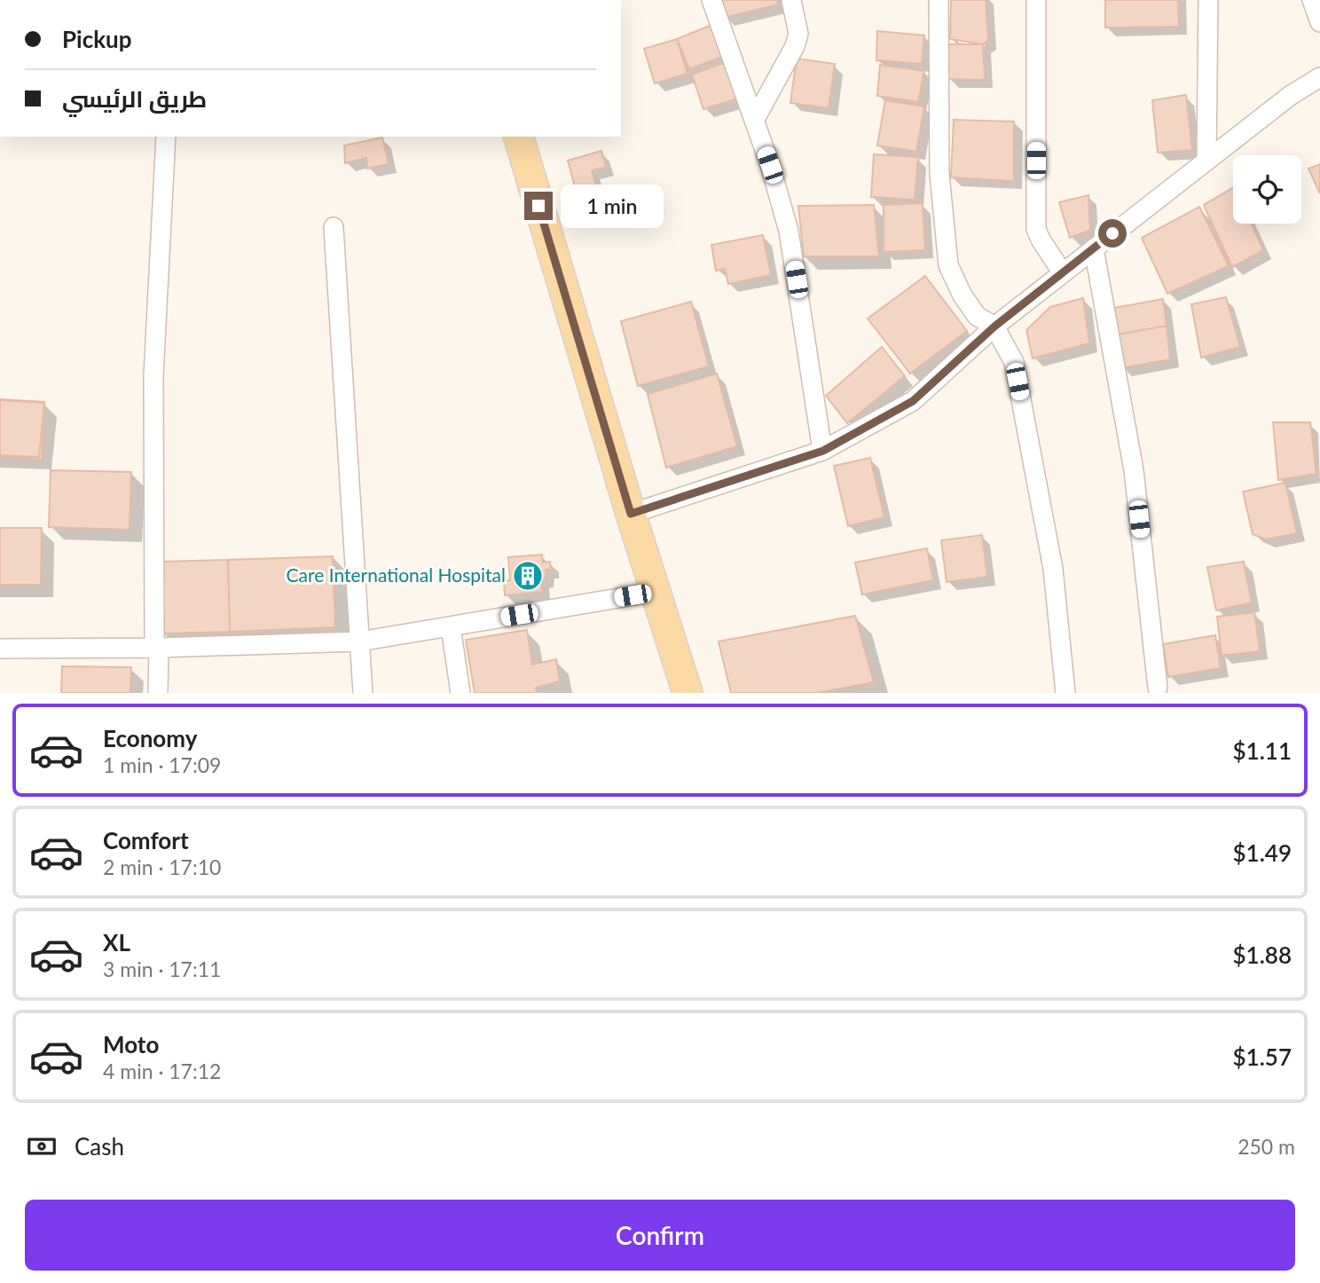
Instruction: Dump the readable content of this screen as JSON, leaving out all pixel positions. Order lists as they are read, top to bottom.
{
  "places": {
    "building": ["Care International Hospital"]
  },
  "page": {
    "banner": ["Pickup", "طريق الرئيسي"],
    "bubble": "1 min",
    "list": [
      {
        "name": "Economy",
        "note": "1 min · 17:09",
        "value": "$1.11"
      },
      {
        "name": "Comfort",
        "note": "2 min · 17:10",
        "value": "$1.49"
      },
      {
        "name": "XL",
        "note": "3 min · 17:11",
        "value": "$1.88"
      },
      {
        "name": "Moto",
        "note": "4 min · 17:12",
        "value": "$1.57"
      }
    ],
    "pay": ["Cash", "250 m"],
    "buttons": "Confirm"
  }
}
